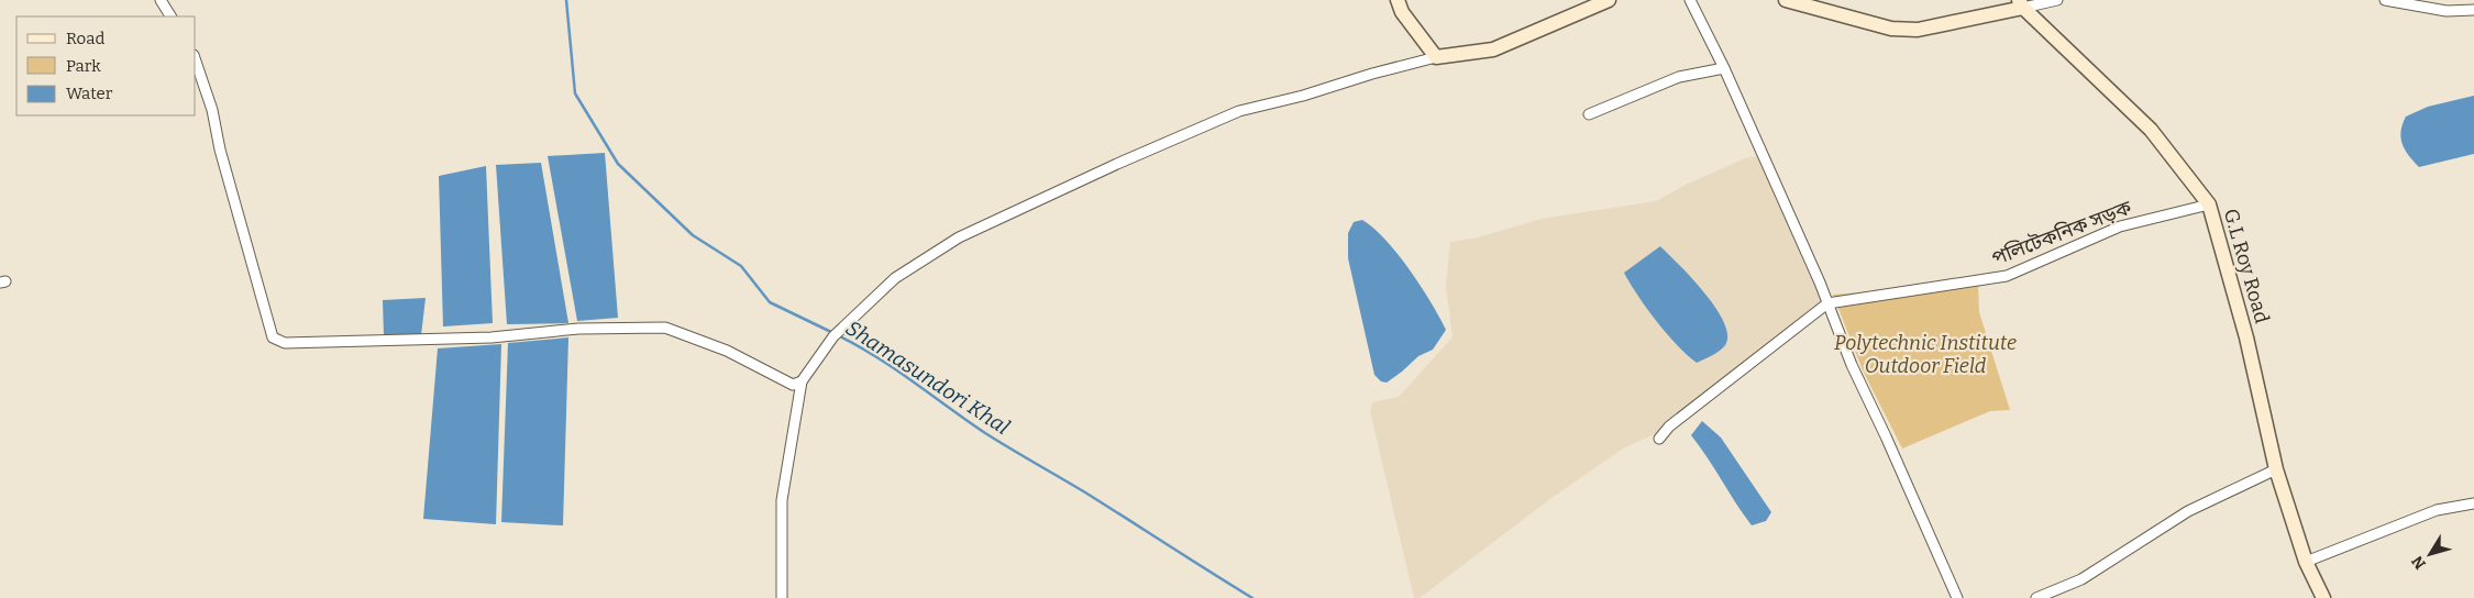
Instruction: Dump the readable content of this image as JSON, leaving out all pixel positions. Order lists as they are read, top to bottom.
{
  "streets": {
    "main road": ["G.L Roy Road"],
    "street": ["পলিটেকনিক সড়ক"]
  },
  "crossings": [
    ["পলিটেকনিক সড়ক", "G.L Roy Road"]
  ],
  "water": ["Shamasundori Khal"],
  "parks": ["Polytechnic Institute Outdoor Field"],
  "legend": ["Road", "Park", "Water"],
  "north": "bottom left"
}
